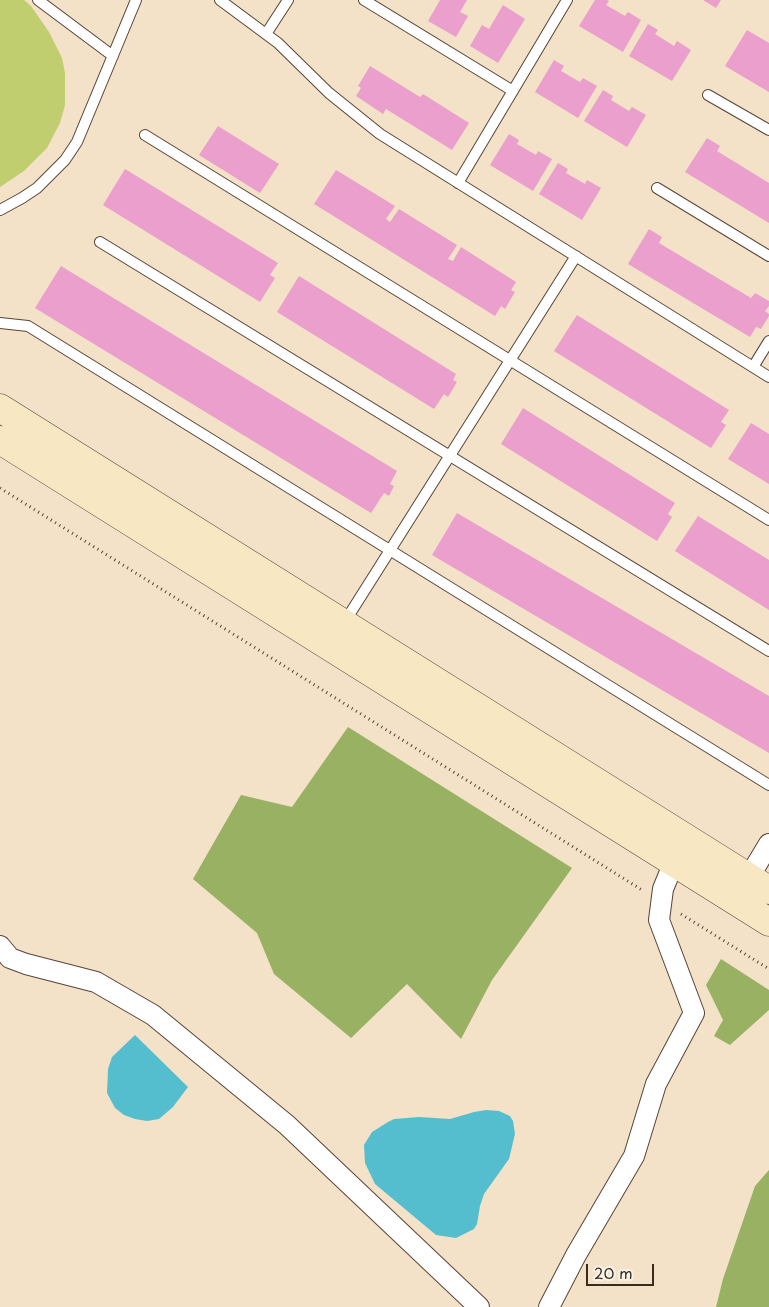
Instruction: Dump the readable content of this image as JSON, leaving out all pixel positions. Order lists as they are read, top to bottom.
{
  "scale_bar": "20 m"
}
